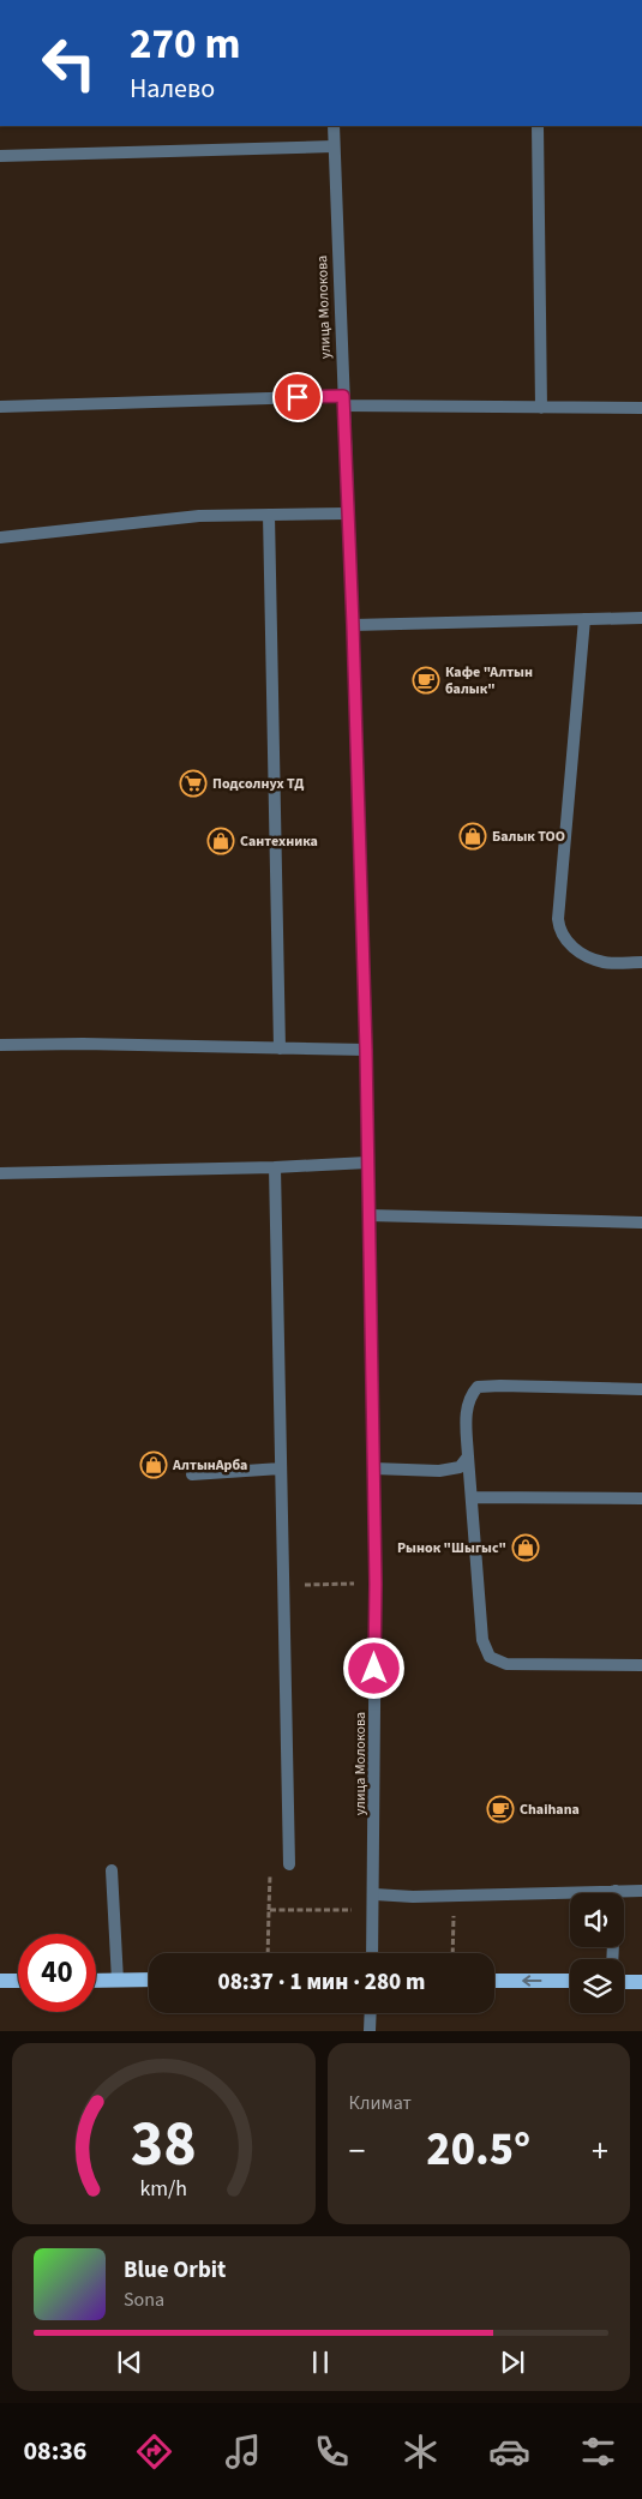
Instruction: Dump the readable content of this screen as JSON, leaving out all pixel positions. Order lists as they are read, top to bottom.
{
  "streets": {
    "street": ["улица Молокова"]
  },
  "places": {
    "cafe": ["Кафе \"Алтын балык\"", "Chaihana"],
    "supermarket": ["Подсолнух ТД"],
    "shop": [
      "Балык ТОО",
      "Сантехника",
      "АлтынАрба",
      "Рынок \"Шыгыс\""
    ]
  },
  "page": {
    "turn": ["270 m", "Налево"],
    "limit": "40",
    "trip": "08:37 · 1 мин · 280 m",
    "tile": "Климат",
    "heat": ["−", "20.5°", "+"],
    "song": ["Blue Orbit", "Sona"],
    "tabs": "08:36",
    "gauge": ["38", "km/h"]
  }
}
